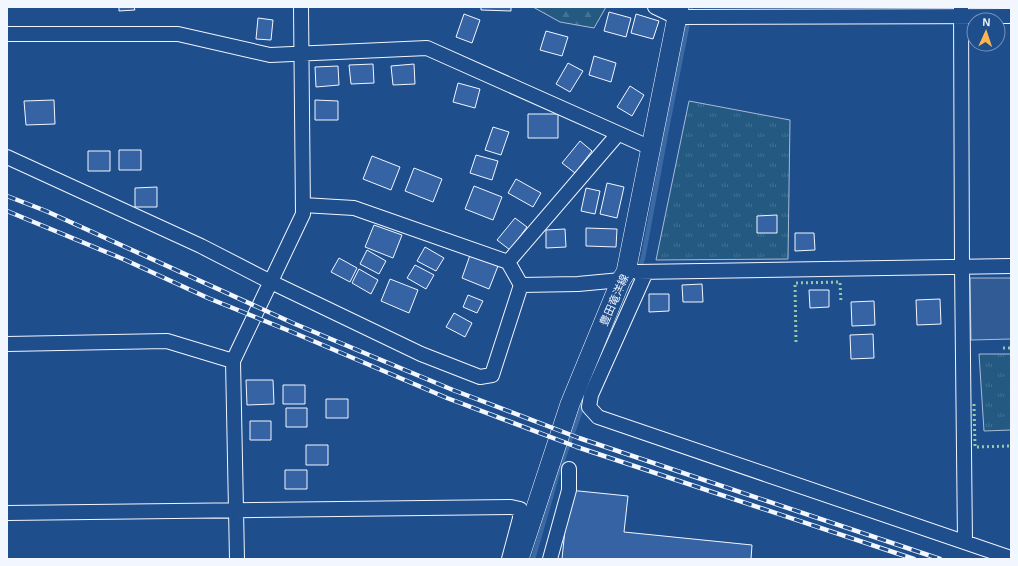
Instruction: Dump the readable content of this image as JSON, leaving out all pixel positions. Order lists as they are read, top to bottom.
{
  "streets": {
    "main road": ["豊田竜洋線"]
  },
  "north": "top"
}
